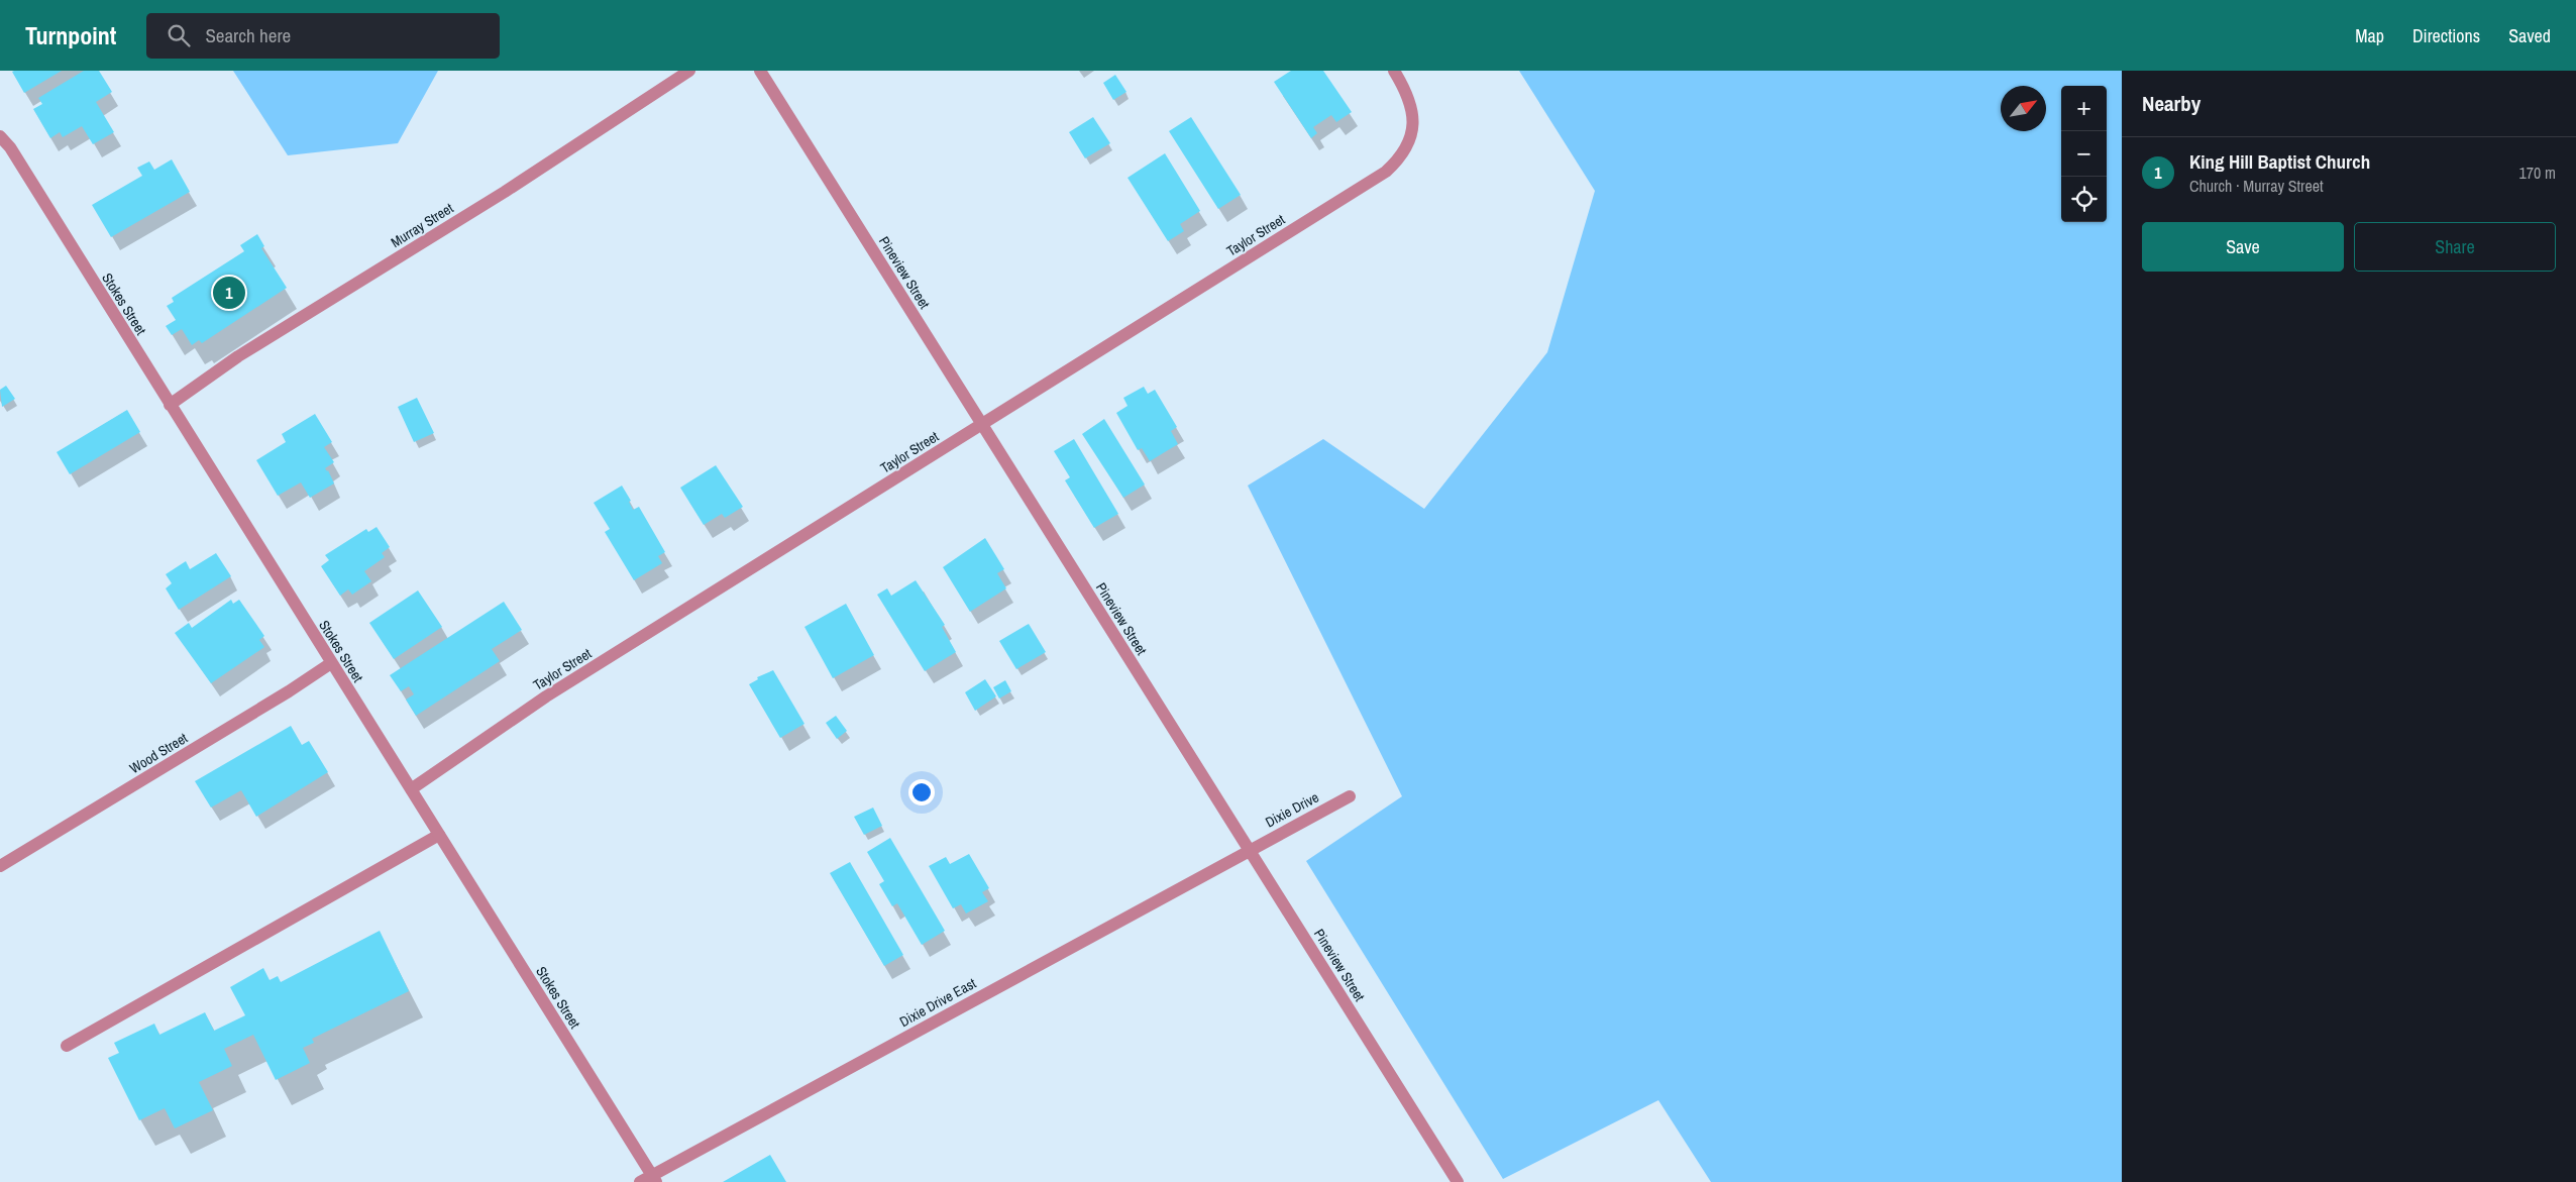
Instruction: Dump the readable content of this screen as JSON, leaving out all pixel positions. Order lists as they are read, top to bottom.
{
  "streets": {
    "street": [
      "Murray Street",
      "Taylor Street",
      "Pineview Street",
      "Stokes Street",
      "Wood Street",
      "Dixie Drive",
      "Dixie Drive East"
    ]
  },
  "crossings": [
    ["Murray Street", "Stokes Street"],
    ["Taylor Street", "Pineview Street"],
    ["Taylor Street", "Stokes Street"],
    ["Pineview Street", "Dixie Drive"],
    ["Pineview Street", "Dixie Drive East"],
    ["Stokes Street", "Wood Street"],
    ["Stokes Street", "Dixie Drive East"],
    ["Dixie Drive", "Dixie Drive East"]
  ],
  "north": "top right",
  "page": {
    "header": "Turnpoint",
    "search": "Search here",
    "nav": ["Map", "Directions", "Saved"],
    "heading": "Nearby",
    "map_buttons": ["+", "−"],
    "list": [
      {
        "mark": "1",
        "name": "King Hill Baptist Church",
        "note": "Church · Murray Street",
        "value": "170 m"
      }
    ],
    "buttons": ["Save", "Share"],
    "pins": "1"
  }
}
